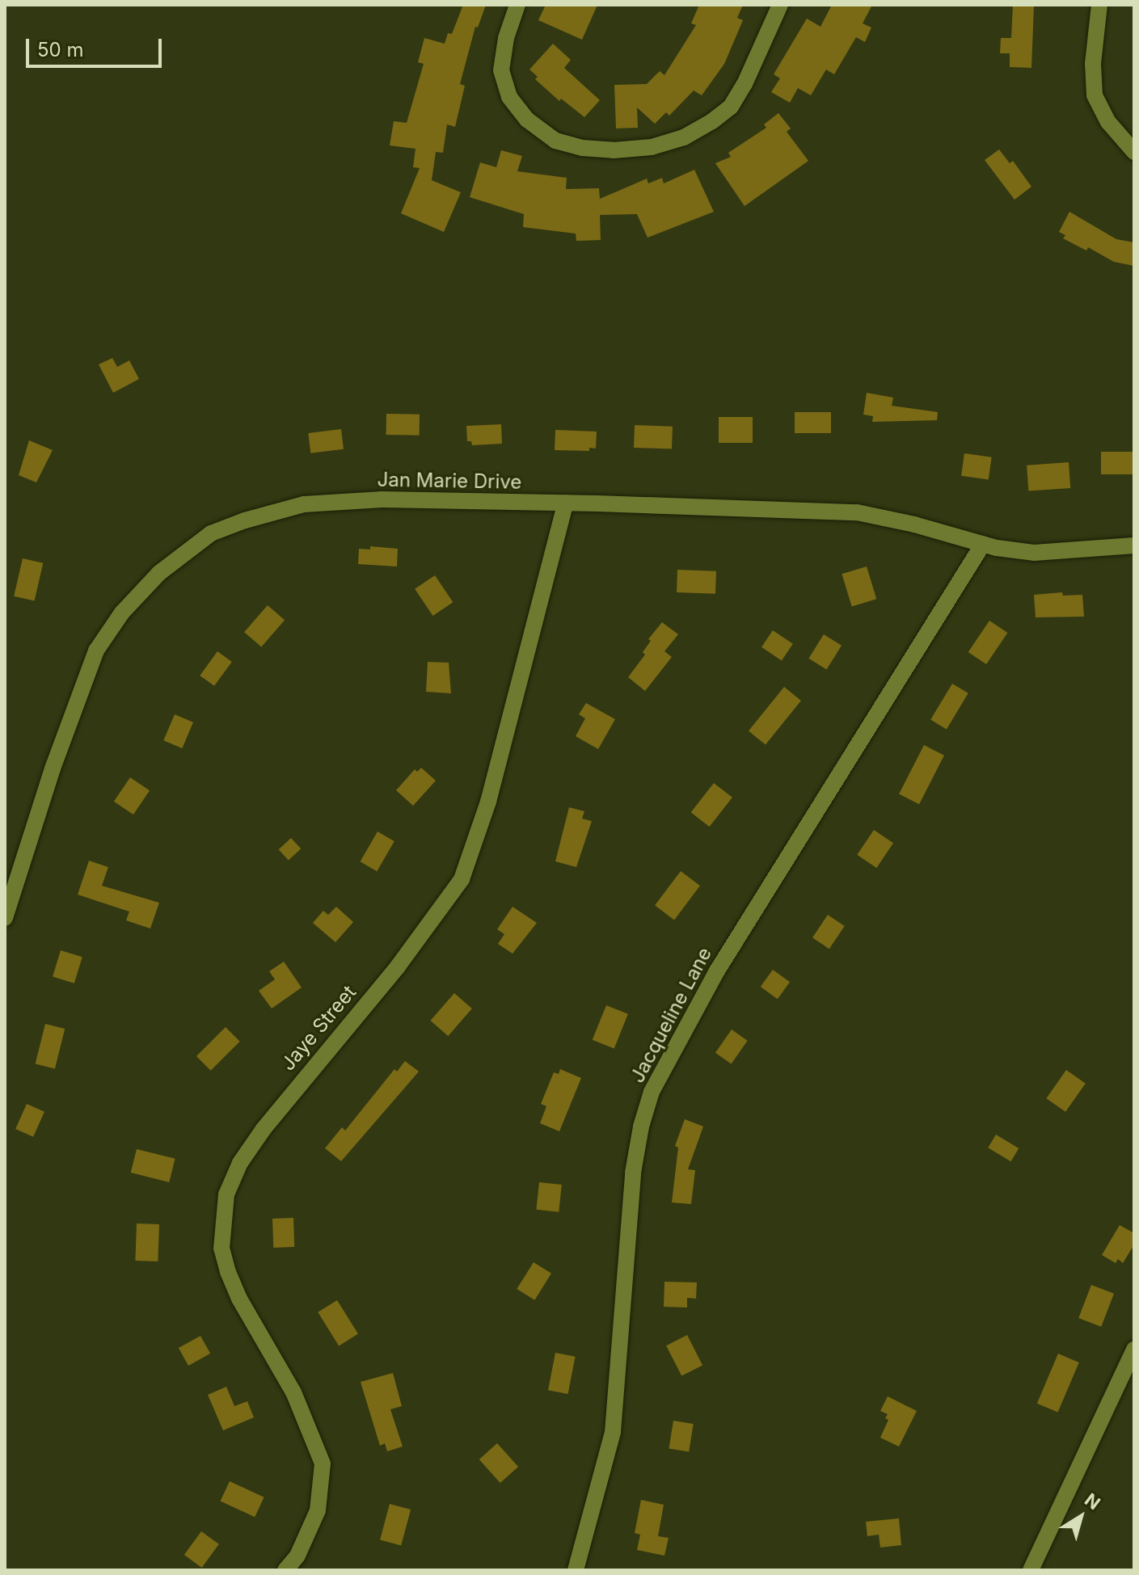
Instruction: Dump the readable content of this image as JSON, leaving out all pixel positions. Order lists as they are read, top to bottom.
{
  "streets": {
    "street": ["Jan Marie Drive", "Jacqueline Lane", "Jaye Street"]
  },
  "crossings": [
    ["Jan Marie Drive", "Jacqueline Lane"],
    ["Jan Marie Drive", "Jaye Street"]
  ],
  "scale_bar": "50 m",
  "north": "top right"
}
